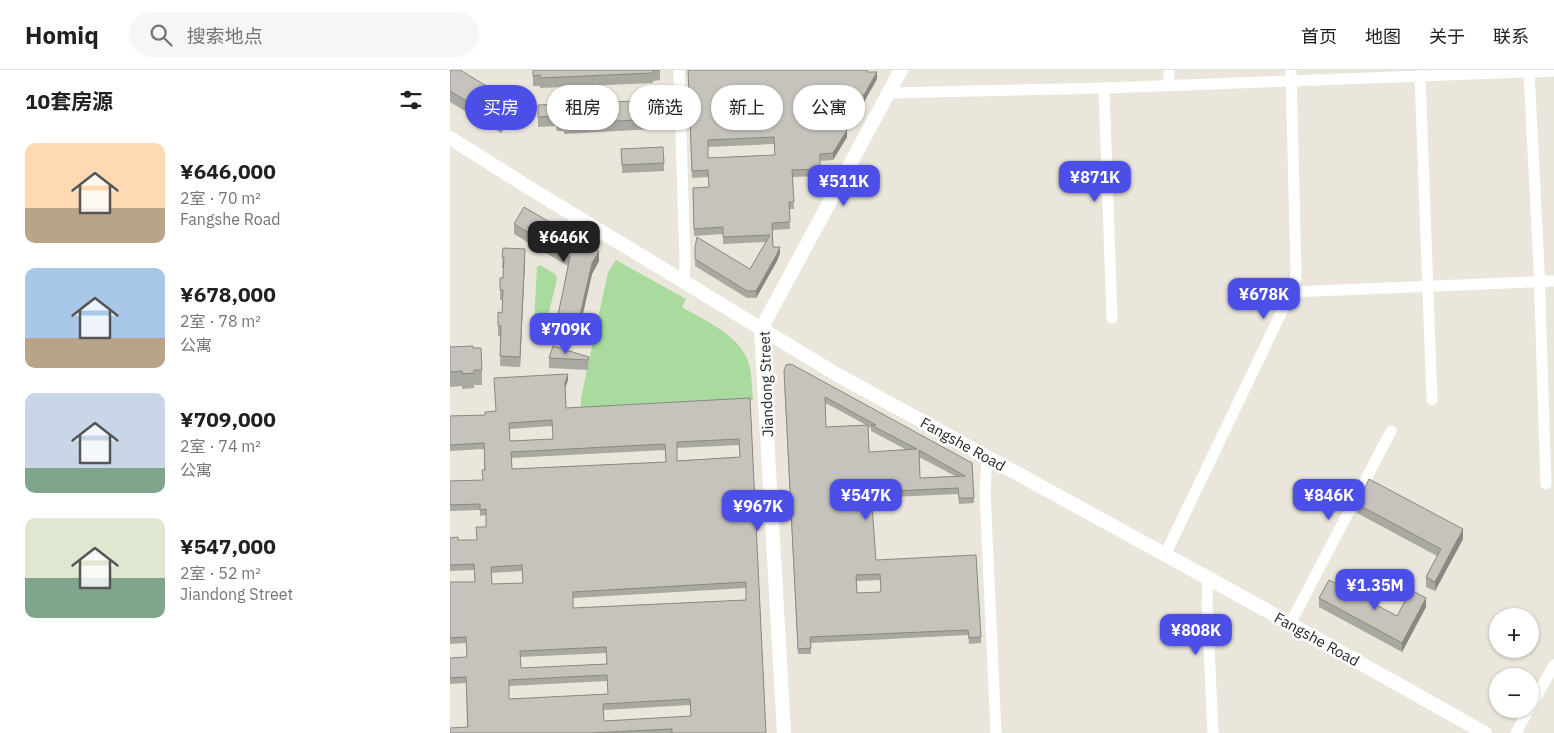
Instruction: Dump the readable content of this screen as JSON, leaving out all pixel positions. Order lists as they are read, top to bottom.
{
  "streets": {
    "street": ["Jiandong Street", "Fangshe Road"]
  },
  "crossings": [
    ["Jiandong Street", "Fangshe Road"]
  ],
  "page": {
    "header": "Homiq",
    "search": "搜索地点",
    "nav": [
      "首页",
      "地图",
      "关于",
      "联系"
    ],
    "heading": "10套房源",
    "chip": [
      "买房",
      "租房",
      "筛选",
      "新上",
      "公寓"
    ],
    "list": [
      {
        "name": "¥646,000",
        "note": "2室 · 70 m² · Fangshe Road"
      },
      {
        "name": "¥678,000",
        "note": "2室 · 78 m² · 公寓"
      },
      {
        "name": "¥709,000",
        "note": "2室 · 74 m² · 公寓"
      },
      {
        "name": "¥547,000",
        "note": "2室 · 52 m² · Jiandong Street"
      }
    ],
    "price": [
      "¥871K",
      "¥511K",
      "¥646K",
      "¥678K",
      "¥709K",
      "¥547K",
      "¥846K",
      "¥967K",
      "¥1.35M",
      "¥808K"
    ],
    "map_buttons": ["+", "−"]
  }
}
